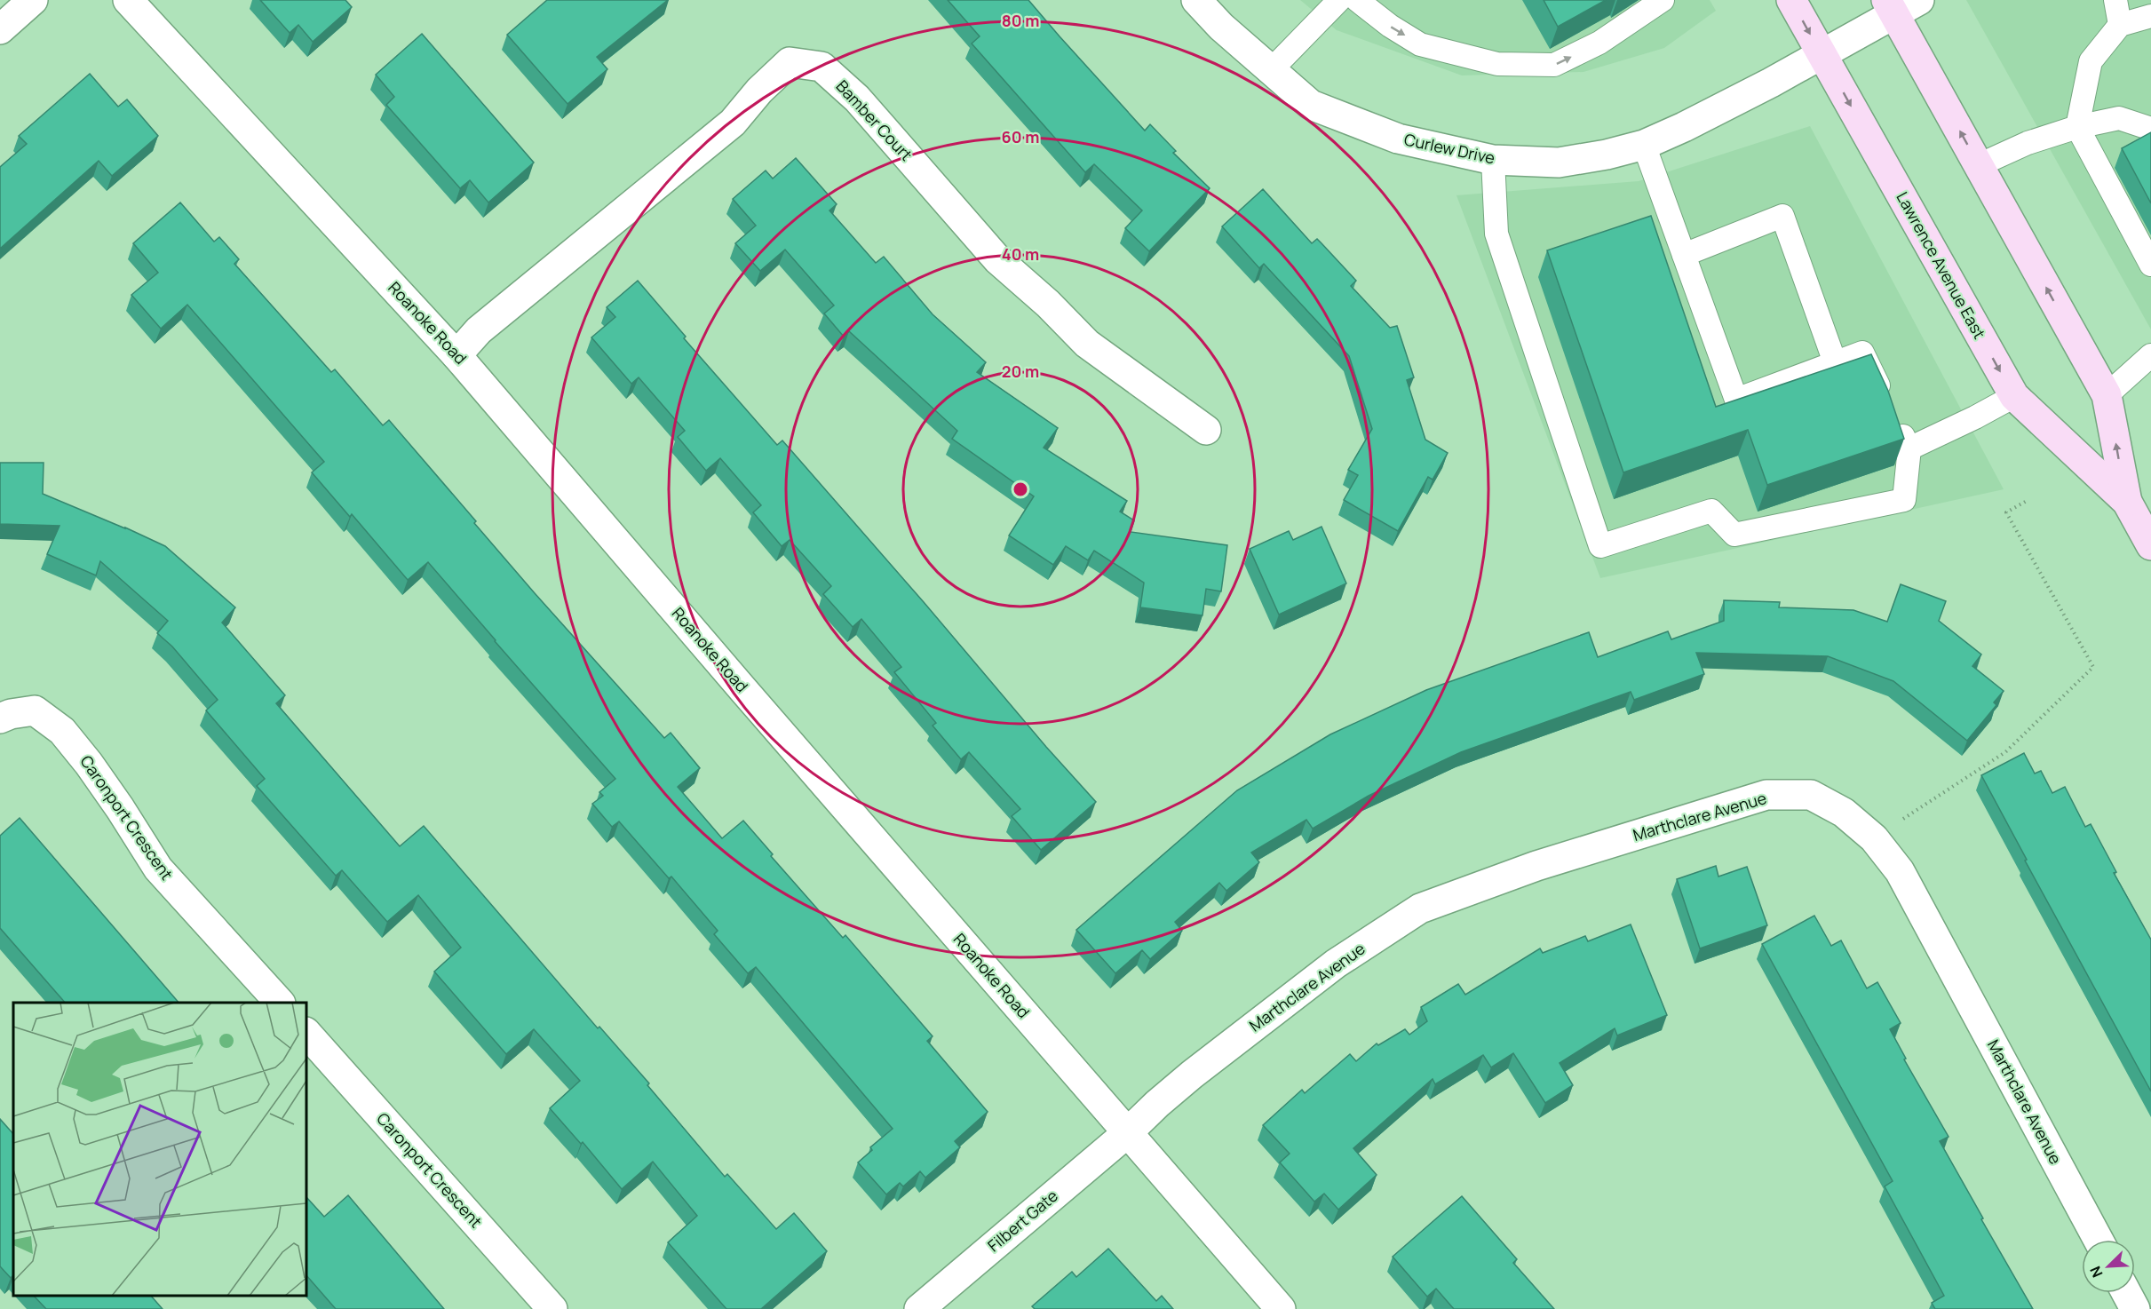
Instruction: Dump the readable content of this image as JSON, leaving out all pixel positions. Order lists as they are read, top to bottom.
{
  "streets": {
    "main road": ["Lawrence Avenue East"],
    "street": [
      "Bamber Court",
      "Curlew Drive",
      "Roanoke Road",
      "Marthclare Avenue",
      "Caronport Crescent",
      "Filbert Gate"
    ]
  },
  "crossings": [
    ["Bamber Court", "Roanoke Road"],
    ["Curlew Drive", "Lawrence Avenue East"],
    ["Roanoke Road", "Marthclare Avenue"],
    ["Roanoke Road", "Filbert Gate"],
    ["Marthclare Avenue", "Filbert Gate"]
  ],
  "north": "bottom left",
  "rings": [
    "80 m",
    "60 m",
    "40 m",
    "20 m"
  ]
}
